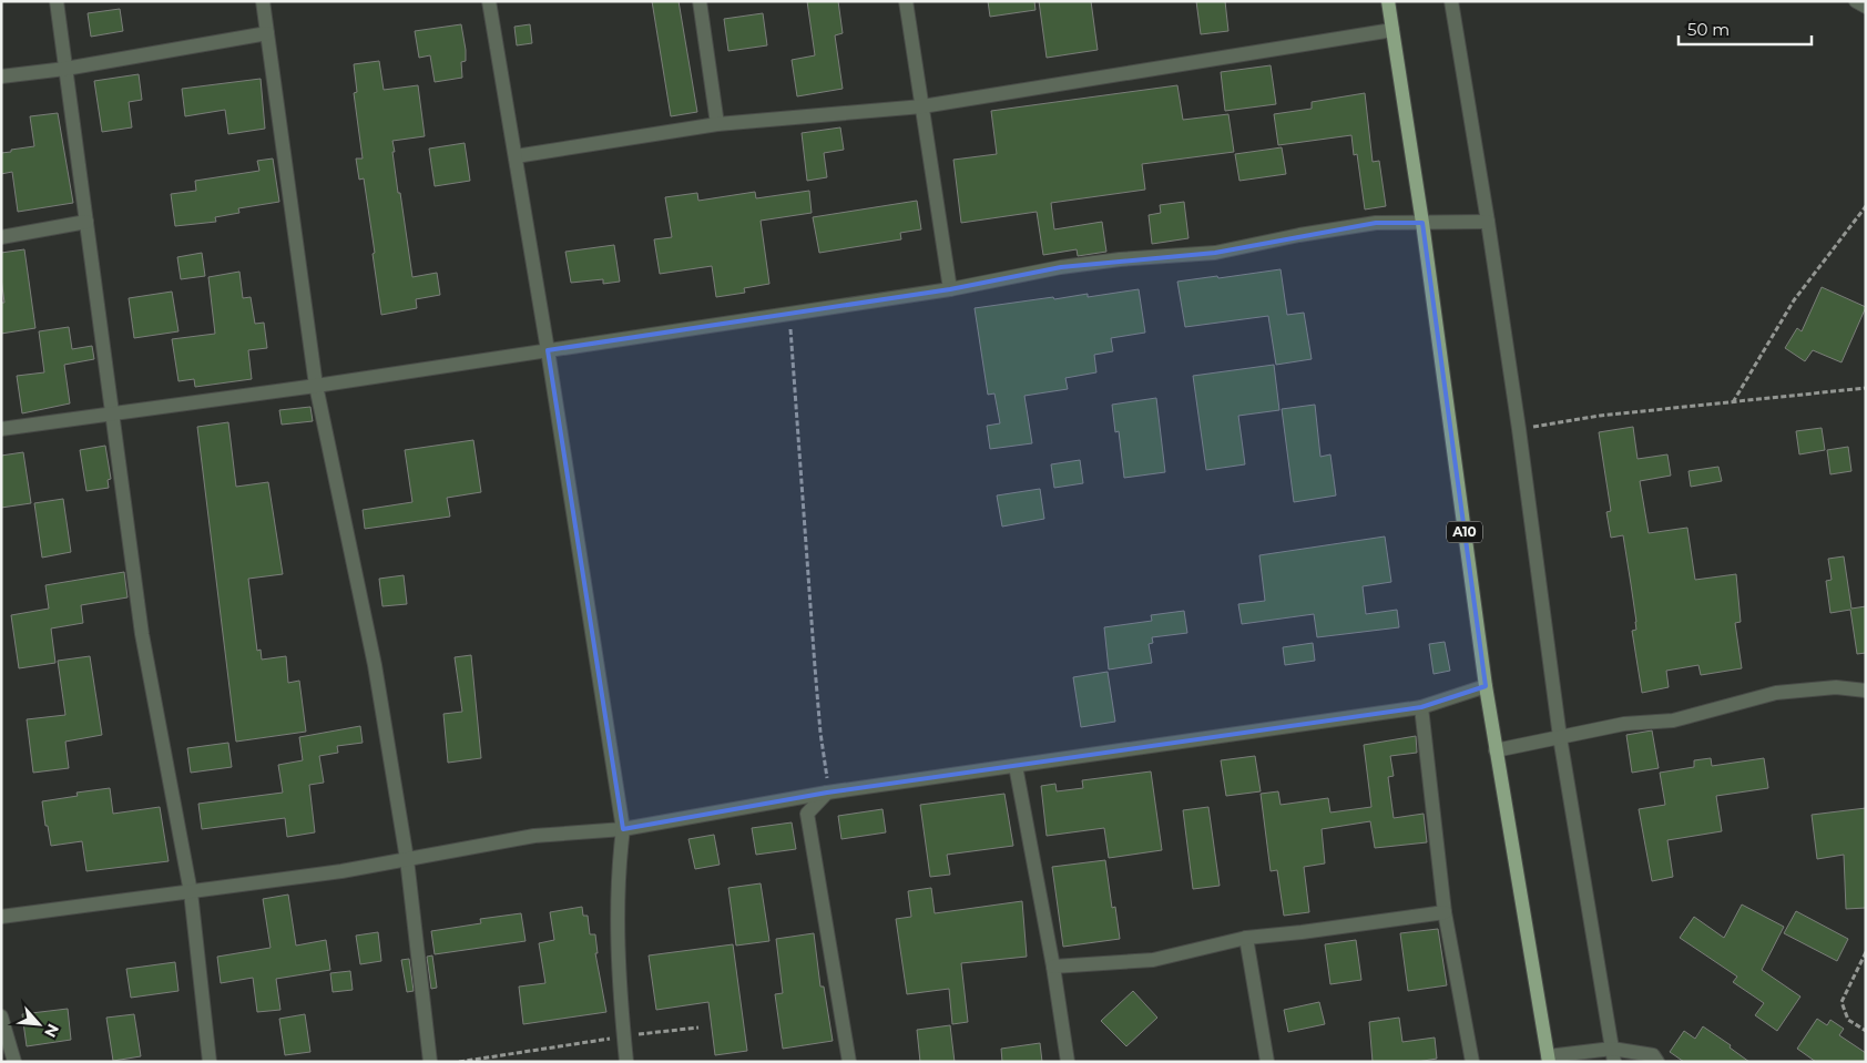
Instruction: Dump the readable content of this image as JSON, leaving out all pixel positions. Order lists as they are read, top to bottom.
{
  "streets": {
    "main road": ["A10"]
  },
  "scale_bar": "50 m",
  "north": "bottom right"
}
